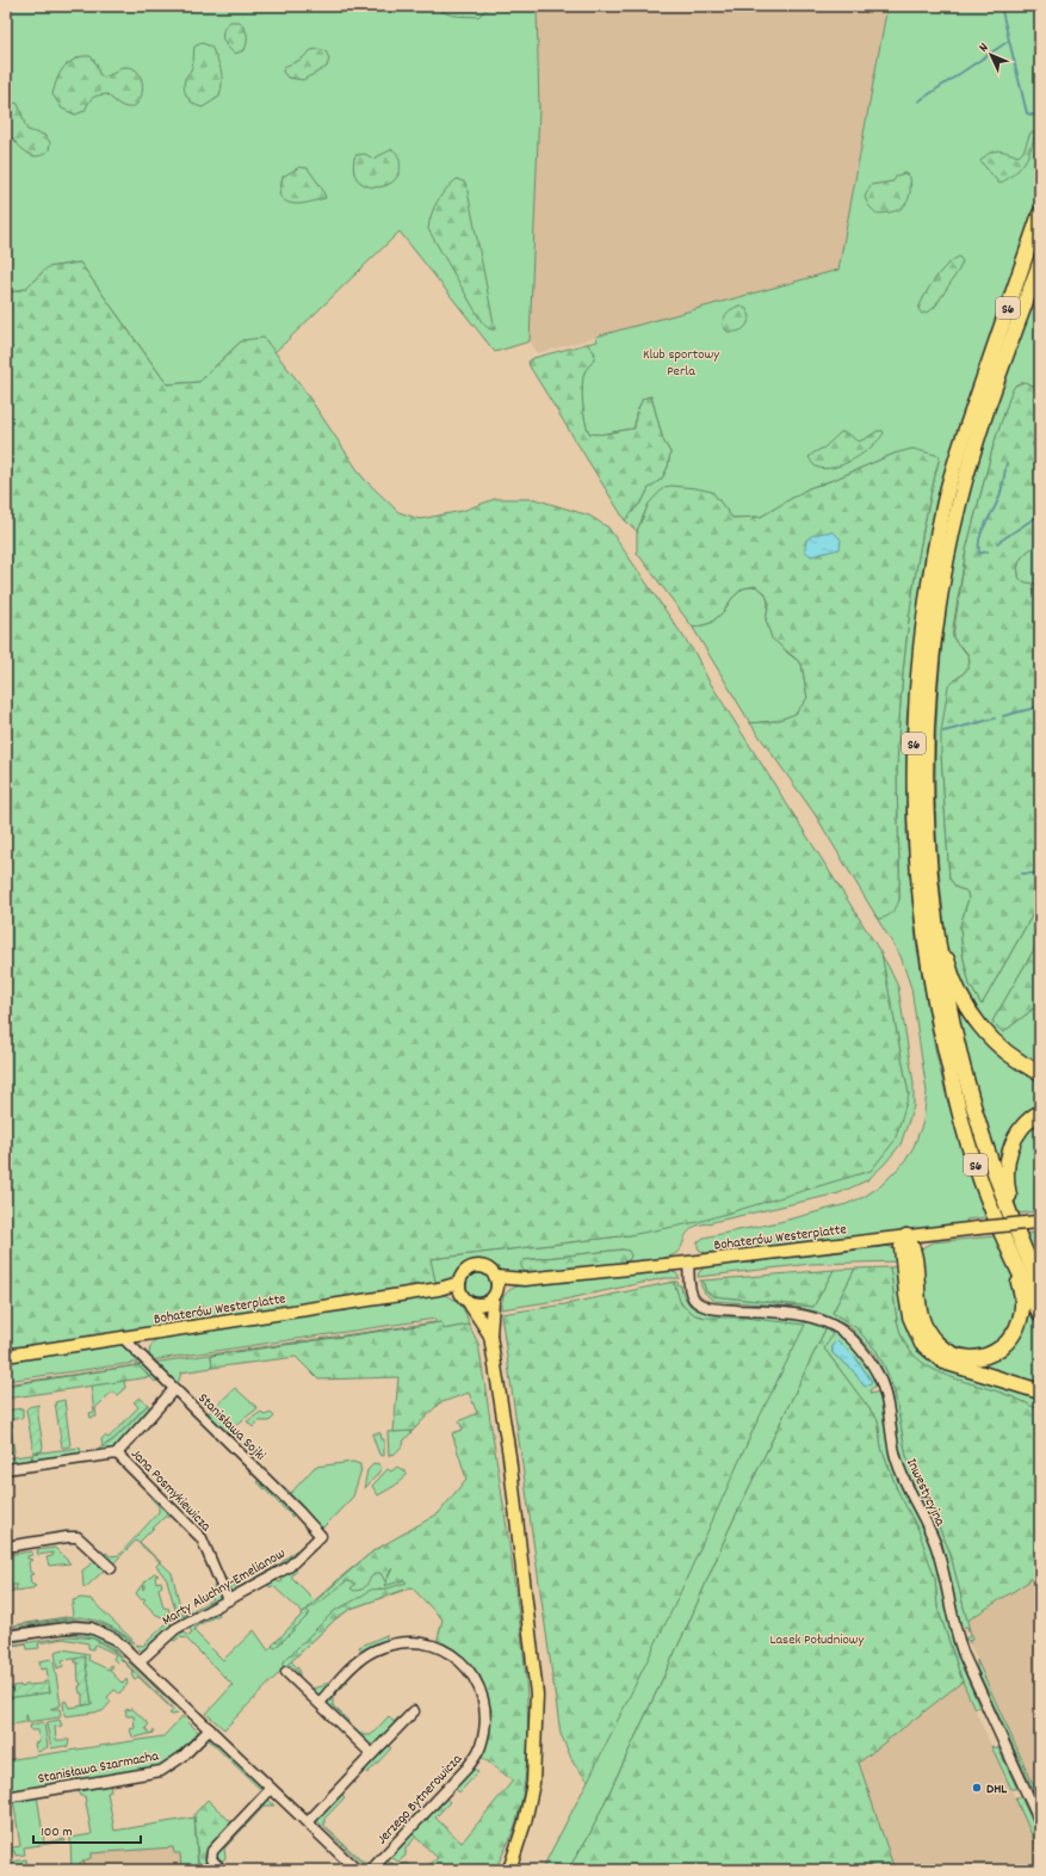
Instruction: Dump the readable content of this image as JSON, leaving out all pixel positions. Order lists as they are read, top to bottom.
{
  "streets": {
    "highway": ["S6"],
    "main road": ["Bohaterów Westerplatte"],
    "street": [
      "Stanisława Sojki",
      "Jana Posmykiewicza",
      "Inwestycyjna",
      "Marty Aluchny-Emelianow",
      "Stanisława Szarmacha",
      "Jerzego Bytnerowicza"
    ]
  },
  "crossings": [
    ["Bohaterów Westerplatte", "Stanisława Sojki"],
    ["Bohaterów Westerplatte", "Inwestycyjna"],
    ["Stanisława Sojki", "Jana Posmykiewicza"],
    ["Stanisława Sojki", "Marty Aluchny-Emelianow"],
    ["Jana Posmykiewicza", "Marty Aluchny-Emelianow"]
  ],
  "parks": ["Klub sportowy Perla", "Lasek Południowy"],
  "places": ["DHL"],
  "scale_bar": "100 m",
  "north": "top left"
}
